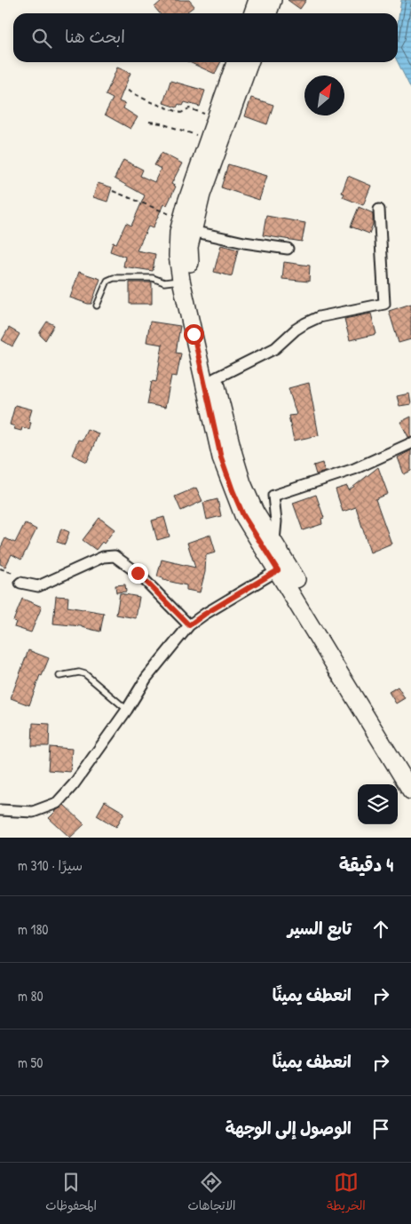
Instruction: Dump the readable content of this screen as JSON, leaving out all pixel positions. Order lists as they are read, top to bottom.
{
  "north": "top right",
  "page": {
    "search": "ابحث هنا",
    "heading": ["4 دقيقة", "سيرًا · 310 m"],
    "list": [
      ["تابع السير", "180 m"],
      ["انعطف يمينًا", "80 m"],
      ["انعطف يمينًا", "50 m"],
      "الوصول إلى الوجهة"
    ],
    "nav": ["الخريطة", "الاتجاهات", "المحفوظات"]
  }
}
